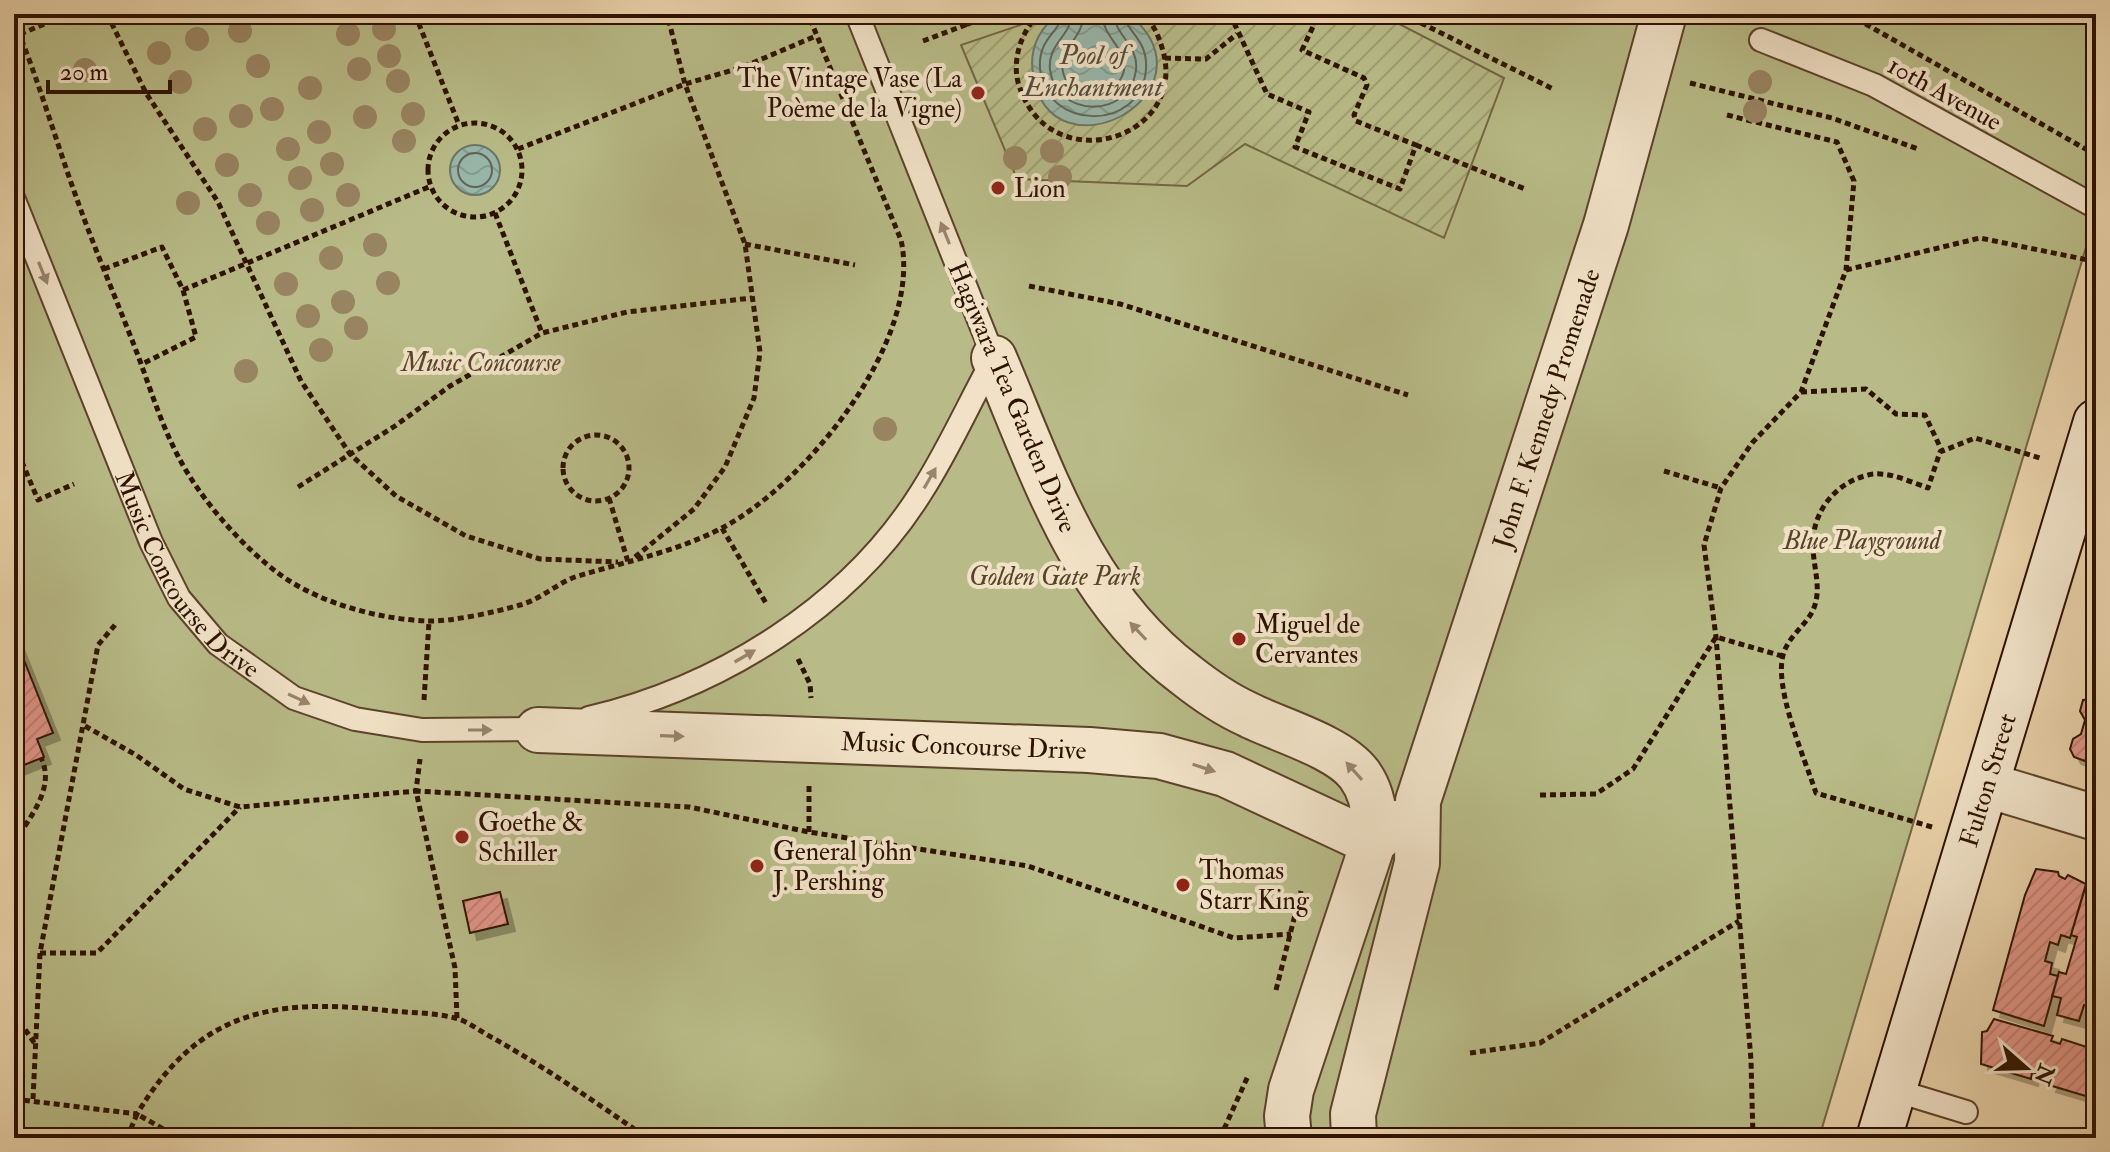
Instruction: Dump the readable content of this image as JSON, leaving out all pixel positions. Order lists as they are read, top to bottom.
{
  "streets": {
    "street": [
      "Hagiwara Tea Garden Drive",
      "John F. Kennedy Promenade",
      "Music Concourse Drive",
      "Fulton Street"
    ],
    "lane": ["10th Avenue"]
  },
  "crossings": [
    ["Hagiwara Tea Garden Drive", "John F. Kennedy Promenade"],
    ["Hagiwara Tea Garden Drive", "Music Concourse Drive"],
    ["John F. Kennedy Promenade", "Music Concourse Drive"]
  ],
  "one_way": ["Hagiwara Tea Garden Drive"],
  "water": ["Pool of Enchantment"],
  "parks": ["Music Concourse", "Blue Playground", "Golden Gate Park"],
  "places": [
    "The Vintage Vase (La Poème de la Vigne)",
    "Lion",
    "Miguel de Cervantes",
    "Goethe & Schiller",
    "General John J. Pershing",
    "Thomas Starr King"
  ],
  "scale_bar": "20 m",
  "north": "right"
}
